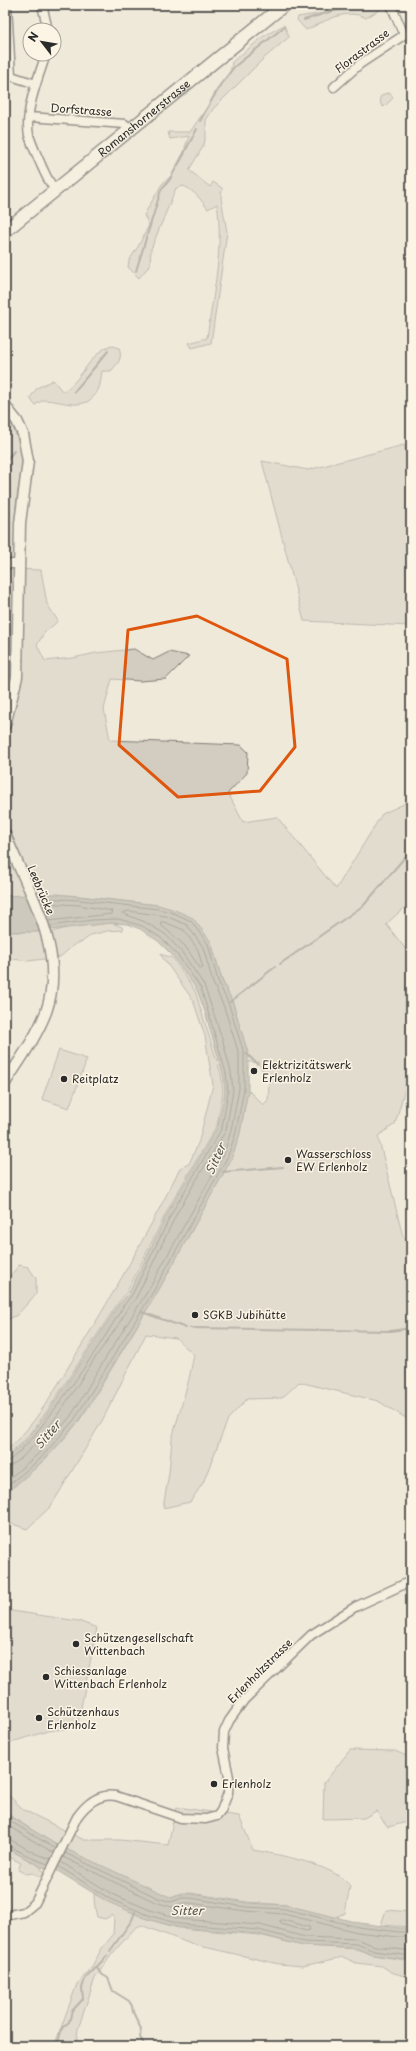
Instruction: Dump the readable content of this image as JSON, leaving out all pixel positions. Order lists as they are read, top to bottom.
{
  "streets": {
    "main road": ["Romanshornerstrasse"],
    "street": [
      "Florastrasse",
      "Dorfstrasse",
      "Leebrücke",
      "Erlenholzstrasse"
    ]
  },
  "crossings": [
    ["Dorfstrasse", "Romanshornerstrasse"]
  ],
  "water": ["Sitter"],
  "places": [
    "Elektrizitätswerk Erlenholz",
    "Reitplatz",
    "Wasserschloss EW Erlenholz",
    "SGKB Jubihütte",
    "Schützengesellschaft Wittenbach",
    "Schiessanlage Wittenbach Erlenholz",
    "Schützenhaus Erlenholz",
    "Erlenholz"
  ],
  "north": "top left"
}
